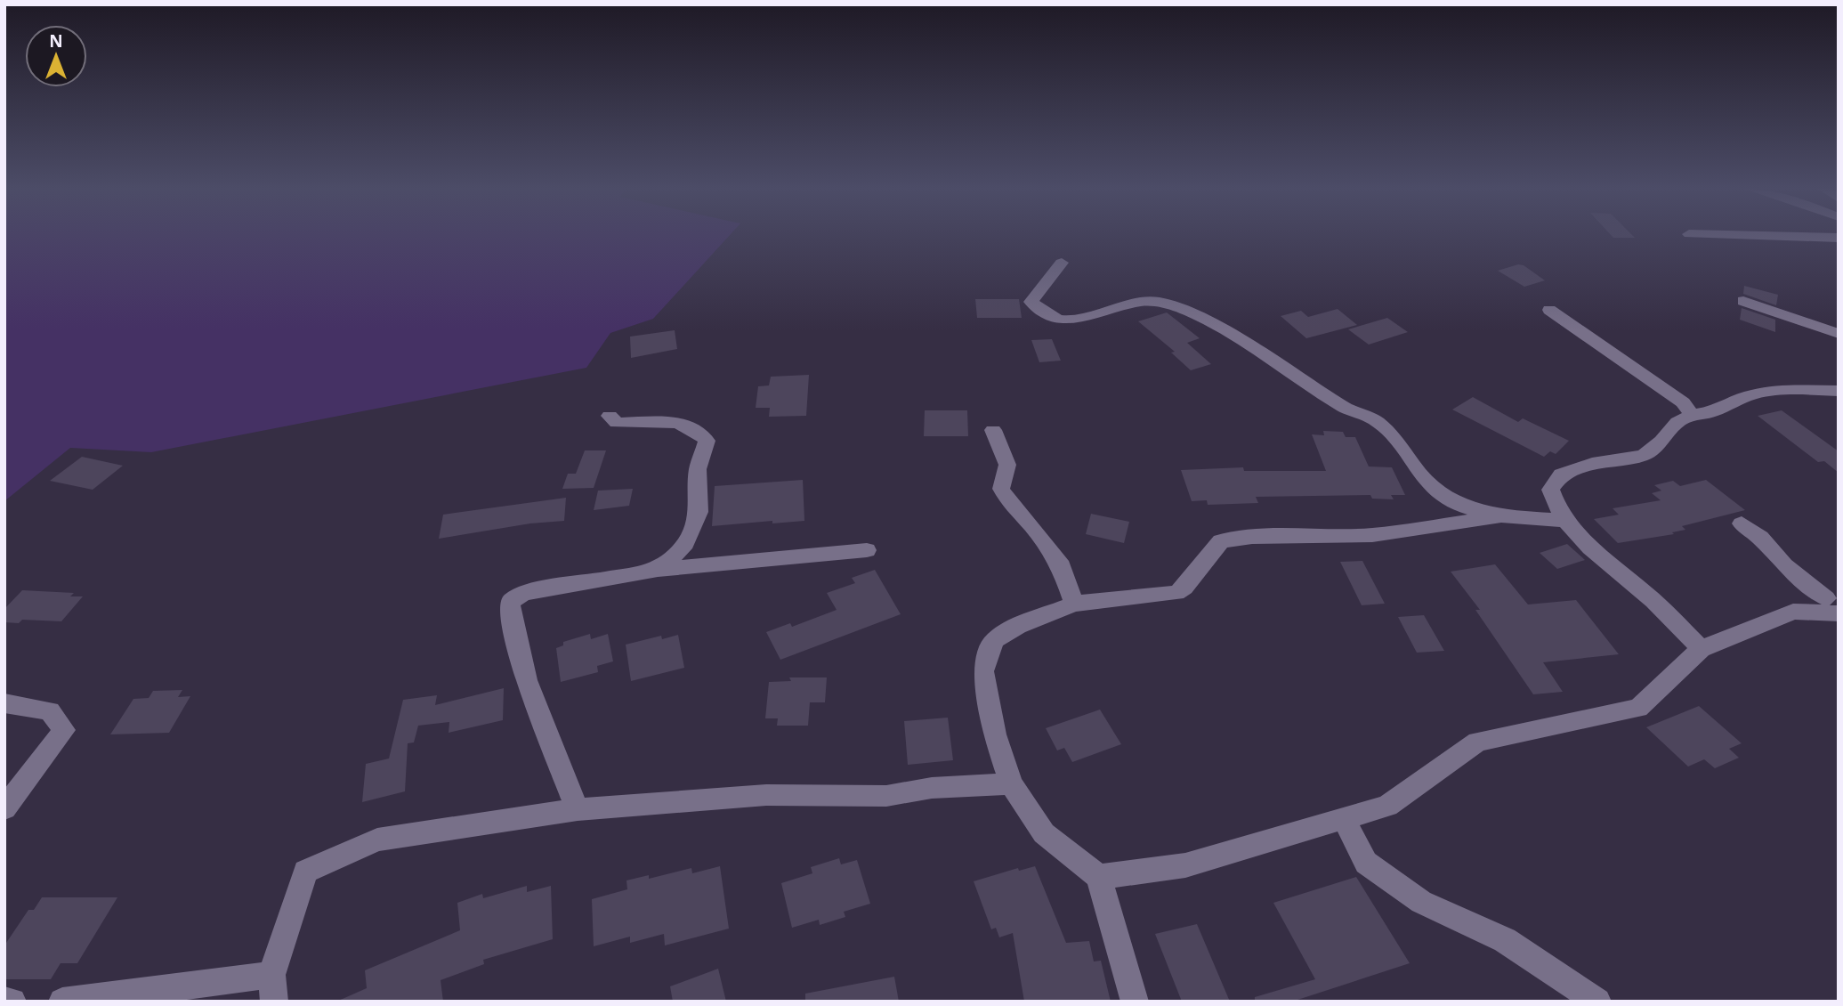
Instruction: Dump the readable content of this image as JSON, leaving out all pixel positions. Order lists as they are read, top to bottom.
{
  "north": "top"
}
